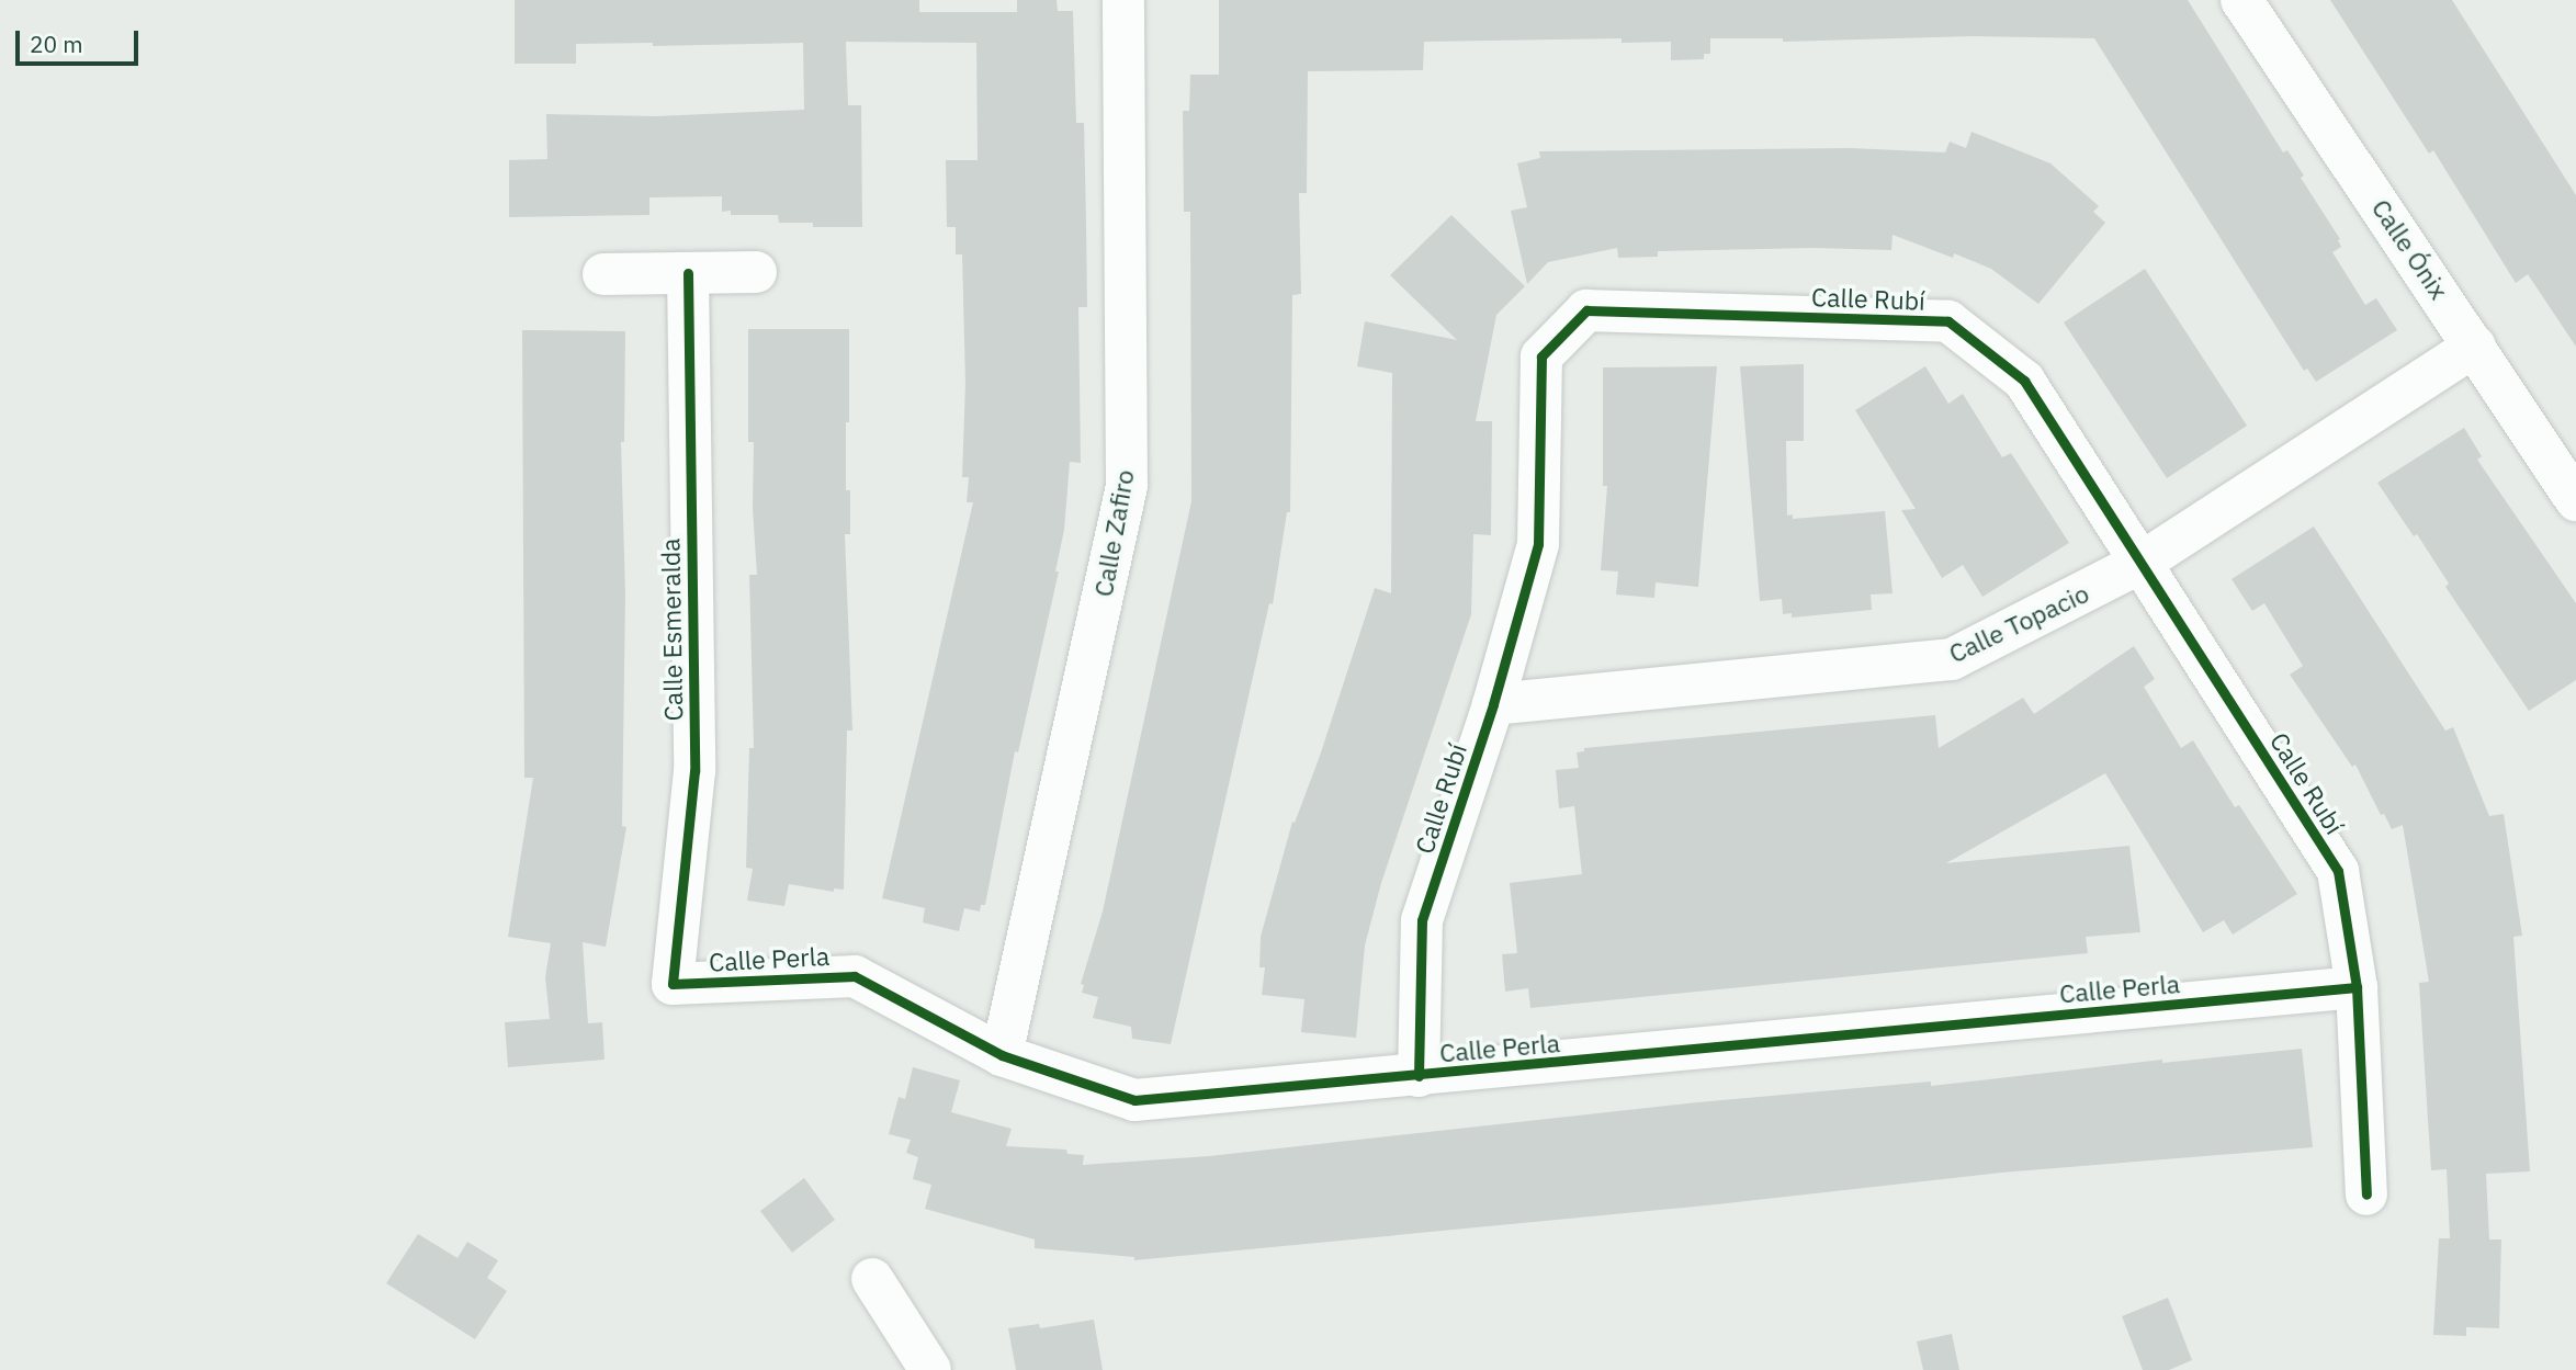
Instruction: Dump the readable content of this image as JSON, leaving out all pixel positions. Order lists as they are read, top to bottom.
{
  "streets": {
    "street": [
      "Calle Ónix",
      "Calle Rubí",
      "Calle Zafiro",
      "Calle Topacio",
      "Calle Esmeralda",
      "Calle Perla"
    ]
  },
  "crossings": [
    ["Calle Ónix", "Calle Topacio"],
    ["Calle Rubí", "Calle Topacio"],
    ["Calle Rubí", "Calle Perla"],
    ["Calle Zafiro", "Calle Perla"],
    ["Calle Esmeralda", "Calle Perla"]
  ],
  "scale_bar": "20 m"
}
